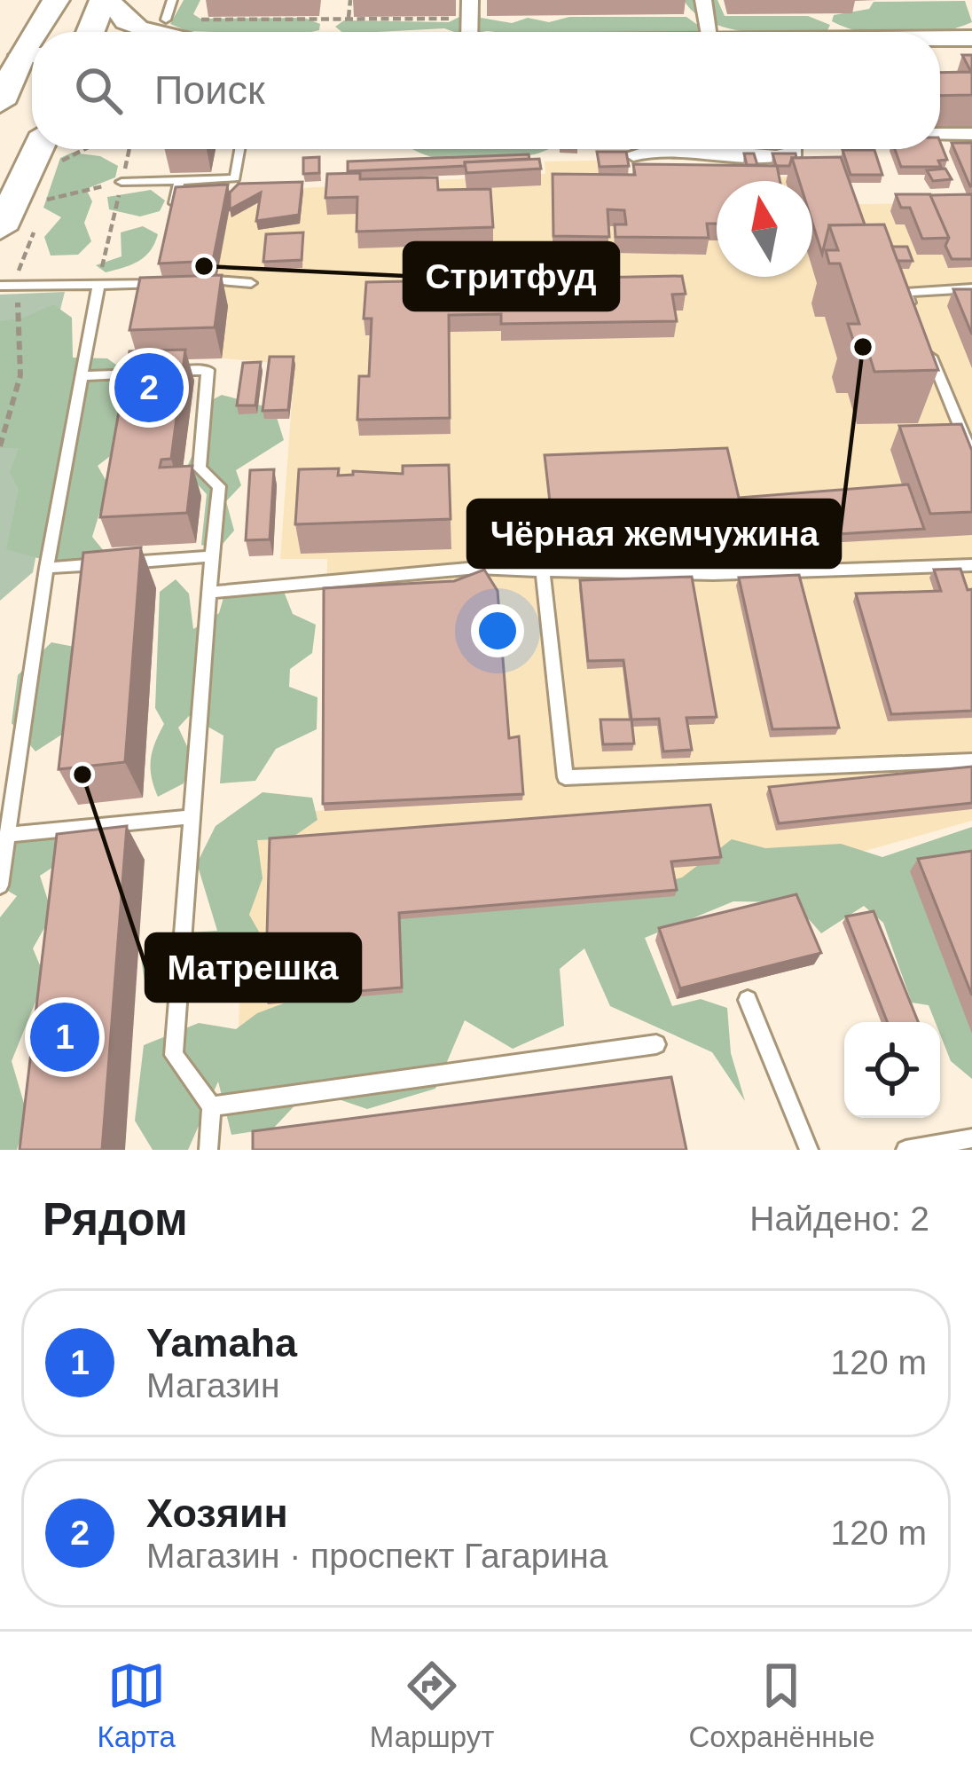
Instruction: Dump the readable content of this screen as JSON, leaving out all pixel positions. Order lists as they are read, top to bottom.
{
  "places": ["Стритфуд", "Чёрная жемчужина", "Матрешка"],
  "north": "top",
  "page": {
    "search": "Поиск",
    "pins": ["2", "1"],
    "heading": ["Рядом", "Найдено: 2"],
    "list": [
      {
        "mark": "1",
        "name": "Yamaha",
        "note": "Магазин",
        "value": "120 m"
      },
      {
        "mark": "2",
        "name": "Хозяин",
        "note": "Магазин · проспект Гагарина",
        "value": "120 m"
      }
    ],
    "nav": ["Карта", "Маршрут", "Сохранённые"]
  }
}
